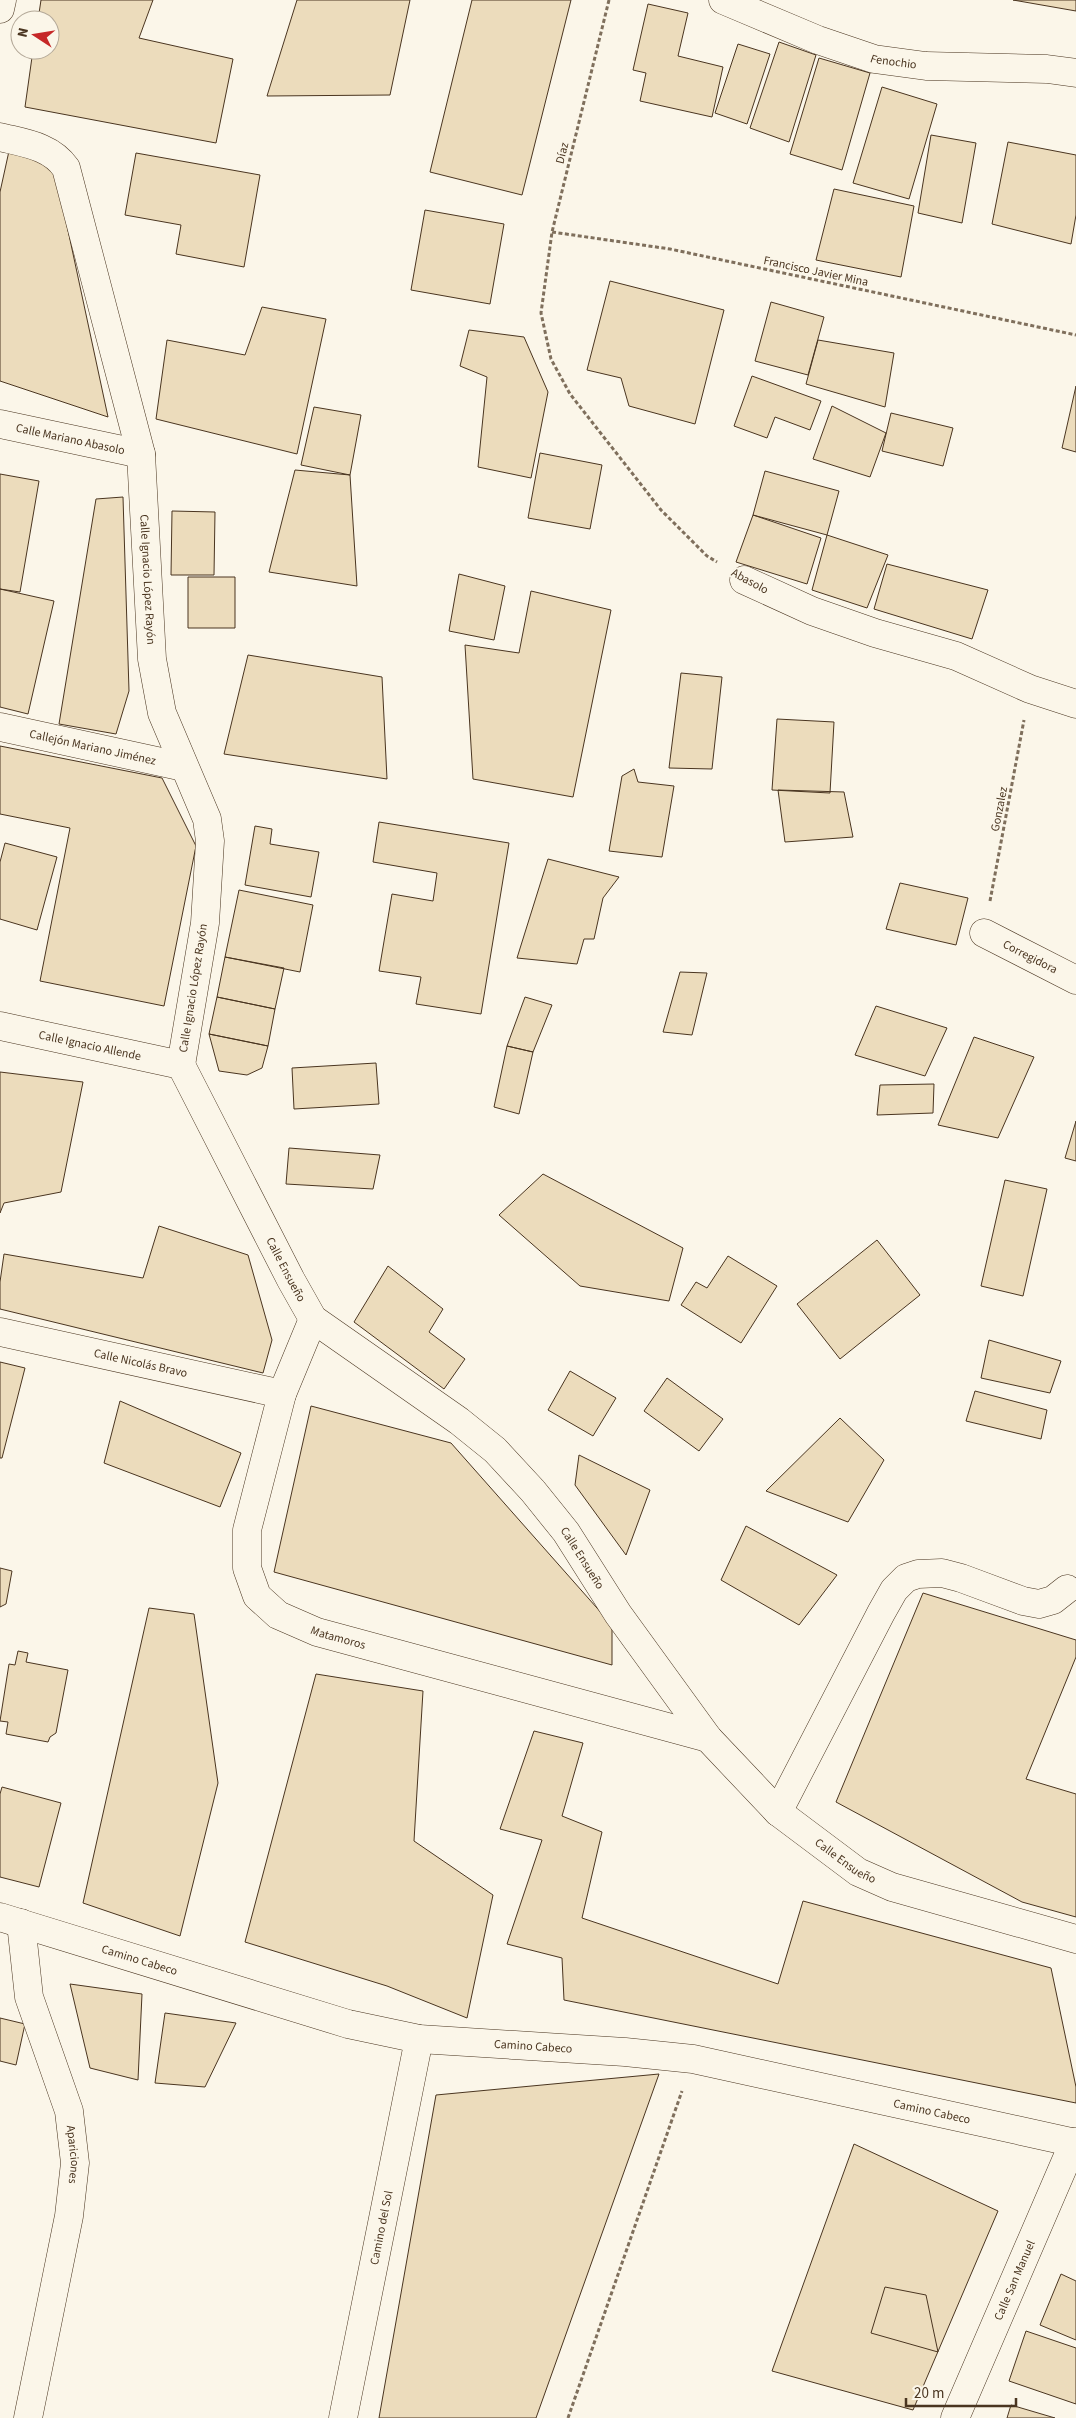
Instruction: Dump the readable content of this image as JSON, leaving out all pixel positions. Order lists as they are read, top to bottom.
{
  "streets": {
    "street": [
      "Fenochio",
      "Calle Mariano Abasolo",
      "Calle Ignacio López Rayón",
      "Abasolo",
      "Callejón Mariano Jiménez",
      "Corregidora",
      "Calle Ignacio Allende",
      "Calle Ensueño",
      "Calle Nicolás Bravo",
      "Matamoros",
      "Camino Cabeco",
      "Apariciones",
      "Camino del Sol",
      "Calle San Manuel"
    ],
    "path": ["Díaz", "Francisco Javier Mina", "Gonzalez"]
  },
  "crossings": [
    ["Díaz", "Francisco Javier Mina"],
    ["Díaz", "Abasolo"],
    ["Calle Mariano Abasolo", "Calle Ignacio López Rayón"],
    ["Calle Ignacio López Rayón", "Callejón Mariano Jiménez"],
    ["Calle Ignacio López Rayón", "Calle Ignacio Allende"],
    ["Calle Ignacio López Rayón", "Calle Ensueño"],
    ["Abasolo", "Gonzalez"],
    ["Gonzalez", "Corregidora"],
    ["Calle Ignacio Allende", "Calle Ensueño"],
    ["Calle Ensueño", "Matamoros"],
    ["Calle Nicolás Bravo", "Matamoros"],
    ["Camino Cabeco", "Apariciones"],
    ["Camino Cabeco", "Camino del Sol"],
    ["Camino Cabeco", "Calle San Manuel"]
  ],
  "scale_bar": "20 m",
  "north": "left"
}
